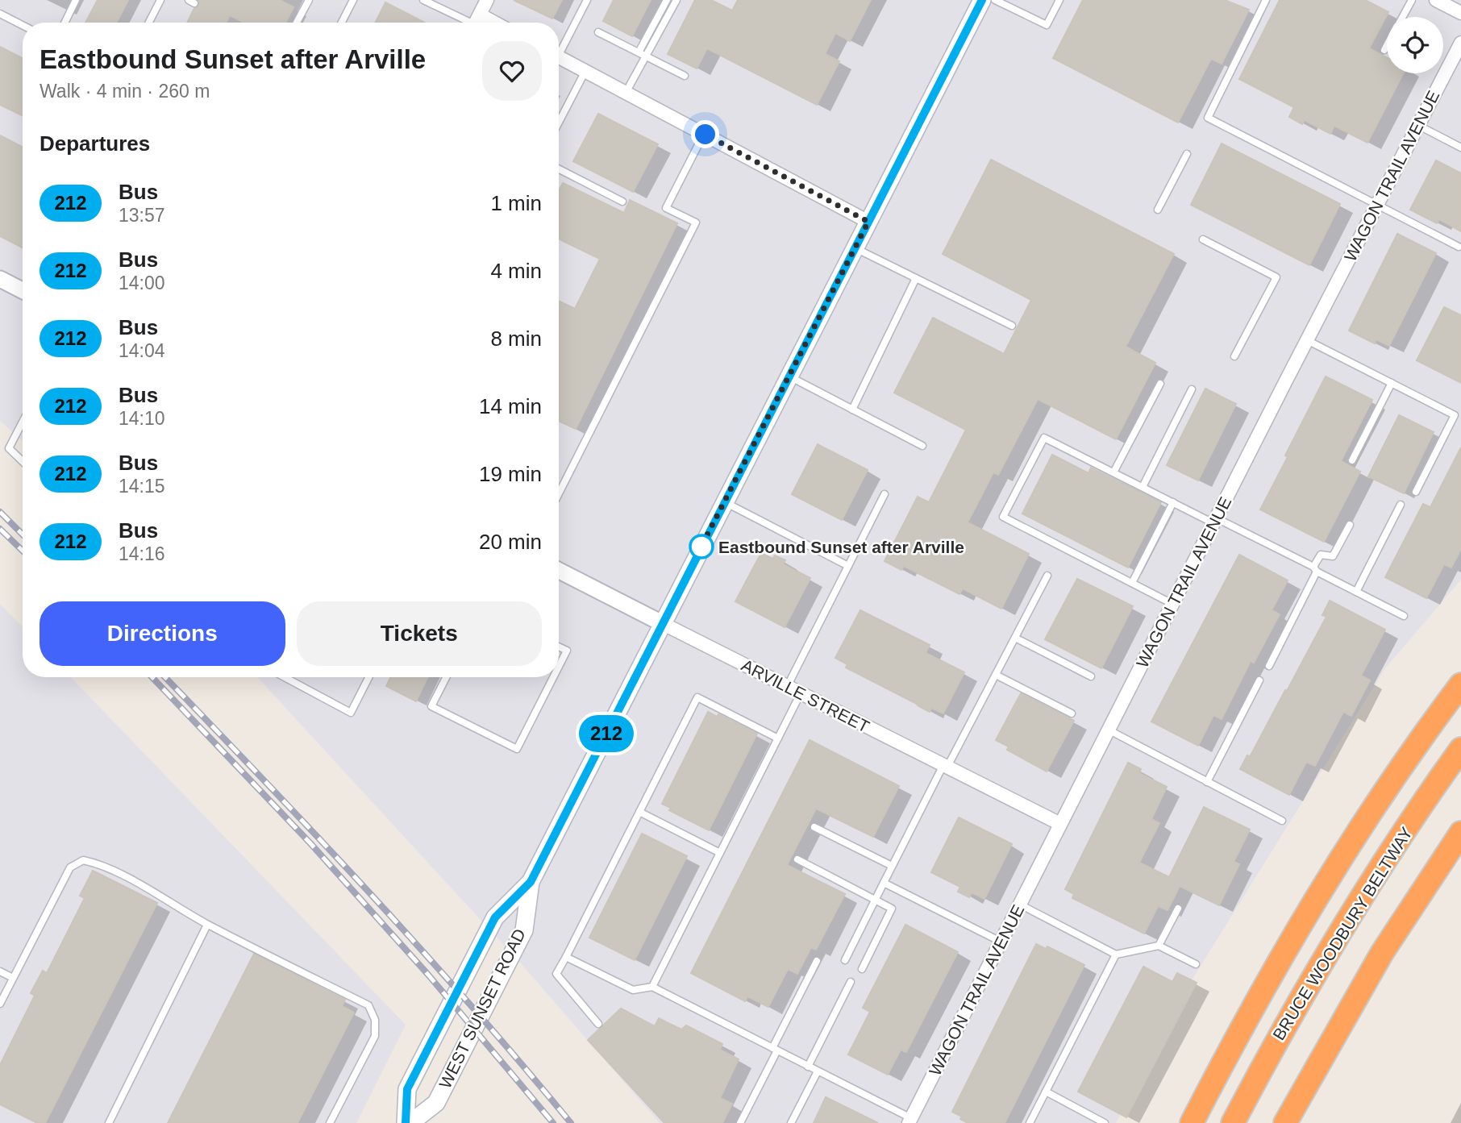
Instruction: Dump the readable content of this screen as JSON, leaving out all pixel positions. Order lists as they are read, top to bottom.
{
  "streets": {
    "highway": ["BRUCE WOODBURY BELTWAY"],
    "main road": ["WEST SUNSET ROAD"],
    "street": ["WAGON TRAIL AVENUE", "ARVILLE STREET"]
  },
  "crossings": [
    ["WAGON TRAIL AVENUE", "ARVILLE STREET"],
    ["ARVILLE STREET", "WEST SUNSET ROAD"]
  ],
  "places": ["Eastbound Sunset after Arville"],
  "lines": ["bus line 212"],
  "page": {
    "on_map": "212",
    "heading": [
      ["Eastbound Sunset after Arville", "Walk · 4 min · 260 m"],
      "Departures"
    ],
    "list": [
      {
        "mark": "212",
        "name": "Bus",
        "note": "13:57",
        "value": "1 min"
      },
      {
        "mark": "212",
        "name": "Bus",
        "note": "14:00",
        "value": "4 min"
      },
      {
        "mark": "212",
        "name": "Bus",
        "note": "14:04",
        "value": "8 min"
      },
      {
        "mark": "212",
        "name": "Bus",
        "note": "14:10",
        "value": "14 min"
      },
      {
        "mark": "212",
        "name": "Bus",
        "note": "14:15",
        "value": "19 min"
      },
      {
        "mark": "212",
        "name": "Bus",
        "note": "14:16",
        "value": "20 min"
      }
    ],
    "buttons": ["Directions", "Tickets"]
  }
}
